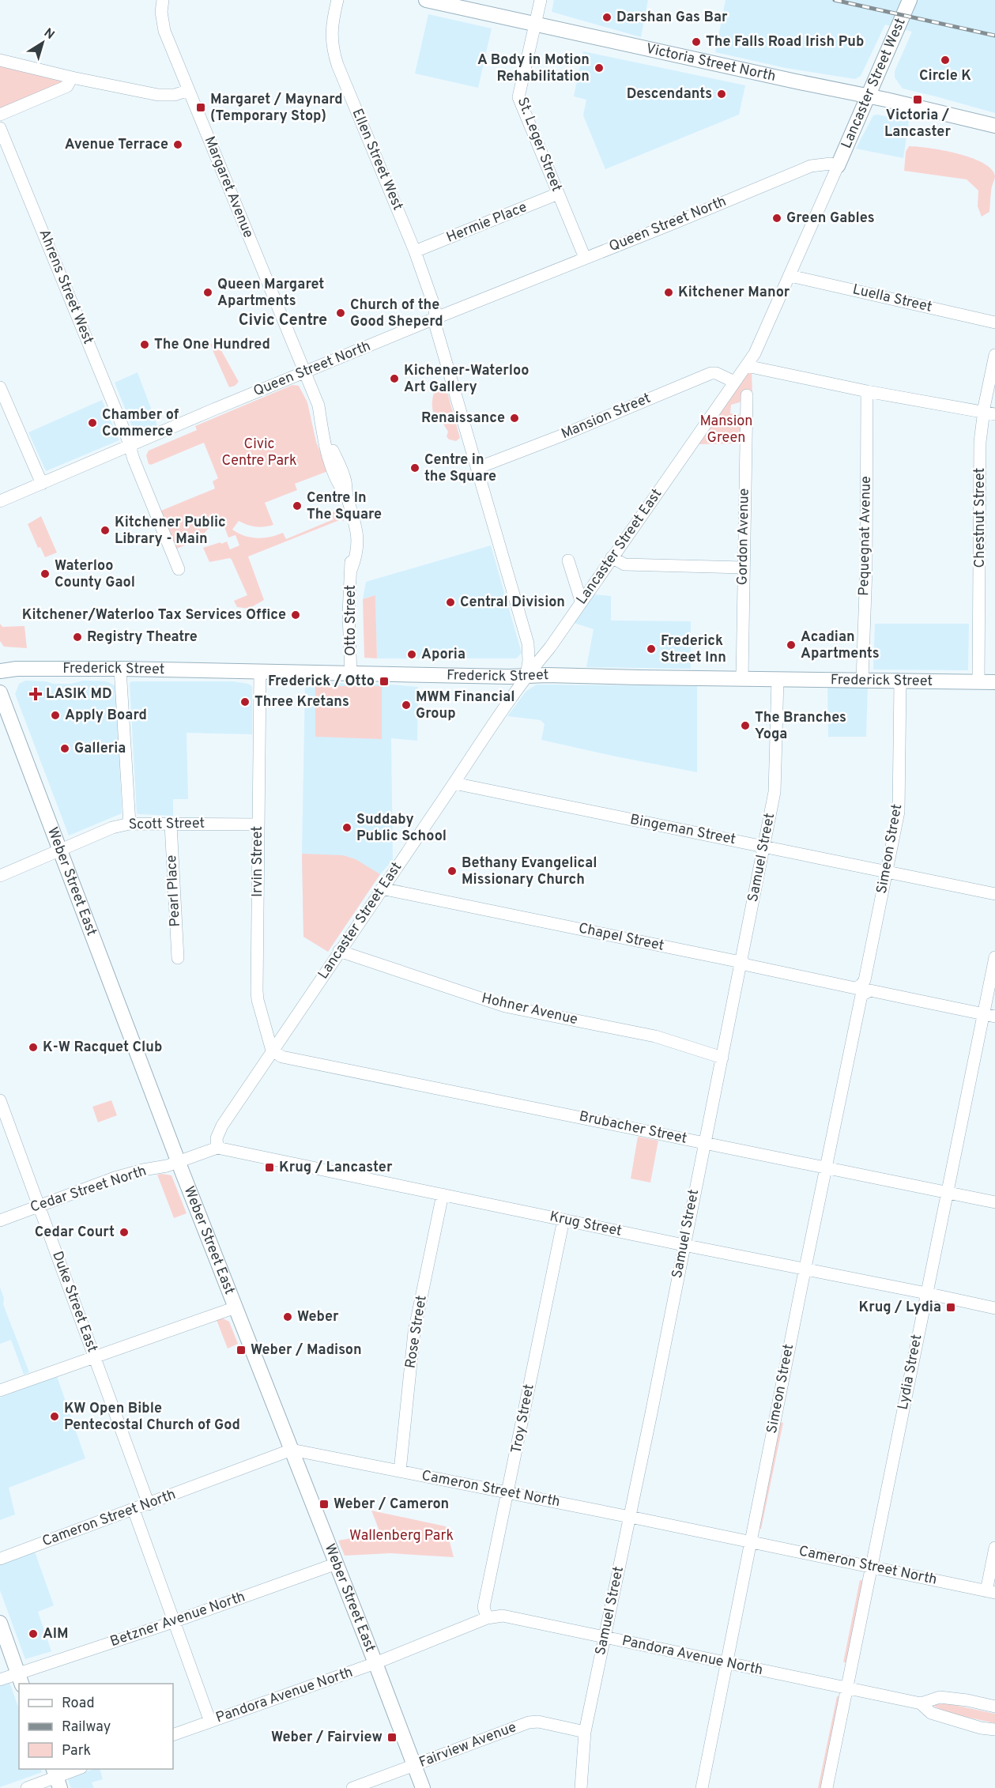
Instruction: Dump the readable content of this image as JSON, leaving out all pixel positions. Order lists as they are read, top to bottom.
{
  "streets": {
    "main road": [
      "Victoria Street North",
      "Lancaster Street West",
      "Frederick Street",
      "Weber Street East"
    ],
    "street": [
      "St. Leger Street",
      "Ellen Street West",
      "Margaret Avenue",
      "Hermie Place",
      "Queen Street North",
      "Ahrens Street West",
      "Luella Street",
      "Mansion Street",
      "Chestnut Street",
      "Pequegnat Avenue",
      "Gordon Avenue",
      "Lancaster Street East",
      "Otto Street",
      "Scott Street",
      "Bingeman Street",
      "Simeon Street",
      "Samuel Street",
      "Irvin Street",
      "Pearl Place",
      "Chapel Street",
      "Hohner Avenue",
      "Brubacher Street",
      "Cedar Street North",
      "Krug Street",
      "Duke Street East",
      "Rose Street",
      "Lydia Street",
      "Troy Street",
      "Cameron Street North",
      "Betzner Avenue North",
      "Pandora Avenue North",
      "Fairview Avenue"
    ]
  },
  "crossings": [
    ["Victoria Street North", "Lancaster Street West"],
    ["Victoria Street North", "St. Leger Street"],
    ["Lancaster Street West", "Queen Street North"],
    ["Lancaster Street West", "Lancaster Street East"],
    ["St. Leger Street", "Hermie Place"],
    ["St. Leger Street", "Queen Street North"],
    ["Ellen Street West", "Hermie Place"],
    ["Ellen Street West", "Queen Street North"],
    ["Ellen Street West", "Mansion Street"],
    ["Ellen Street West", "Lancaster Street East"],
    ["Ellen Street West", "Frederick Street"],
    ["Margaret Avenue", "Queen Street North"],
    ["Margaret Avenue", "Otto Street"],
    ["Queen Street North", "Ahrens Street West"],
    ["Queen Street North", "Lancaster Street East"],
    ["Queen Street North", "Otto Street"],
    ["Luella Street", "Lancaster Street East"],
    ["Mansion Street", "Lancaster Street East"],
    ["Chestnut Street", "Frederick Street"],
    ["Pequegnat Avenue", "Frederick Street"],
    ["Gordon Avenue", "Frederick Street"],
    ["Lancaster Street East", "Frederick Street"],
    ["Lancaster Street East", "Bingeman Street"],
    ["Lancaster Street East", "Irvin Street"],
    ["Lancaster Street East", "Chapel Street"],
    ["Lancaster Street East", "Hohner Avenue"],
    ["Lancaster Street East", "Brubacher Street"],
    ["Lancaster Street East", "Krug Street"],
    ["Otto Street", "Frederick Street"],
    ["Frederick Street", "Simeon Street"],
    ["Frederick Street", "Samuel Street"],
    ["Frederick Street", "Irvin Street"],
    ["Scott Street", "Irvin Street"],
    ["Scott Street", "Weber Street East"],
    ["Scott Street", "Pearl Place"],
    ["Bingeman Street", "Simeon Street"],
    ["Bingeman Street", "Samuel Street"],
    ["Simeon Street", "Chapel Street"],
    ["Simeon Street", "Brubacher Street"],
    ["Simeon Street", "Krug Street"],
    ["Simeon Street", "Cameron Street North"],
    ["Simeon Street", "Pandora Avenue North"],
    ["Samuel Street", "Chapel Street"],
    ["Samuel Street", "Hohner Avenue"],
    ["Samuel Street", "Brubacher Street"],
    ["Samuel Street", "Krug Street"],
    ["Samuel Street", "Cameron Street North"],
    ["Samuel Street", "Pandora Avenue North"],
    ["Samuel Street", "Fairview Avenue"],
    ["Irvin Street", "Brubacher Street"],
    ["Weber Street East", "Cedar Street North"],
    ["Weber Street East", "Cameron Street North"],
    ["Weber Street East", "Betzner Avenue North"],
    ["Weber Street East", "Pandora Avenue North"],
    ["Weber Street East", "Fairview Avenue"],
    ["Chapel Street", "Lydia Street"],
    ["Brubacher Street", "Lydia Street"],
    ["Cedar Street North", "Duke Street East"],
    ["Krug Street", "Rose Street"],
    ["Krug Street", "Lydia Street"],
    ["Krug Street", "Troy Street"],
    ["Duke Street East", "Cameron Street North"],
    ["Rose Street", "Cameron Street North"],
    ["Lydia Street", "Cameron Street North"],
    ["Lydia Street", "Pandora Avenue North"],
    ["Troy Street", "Cameron Street North"],
    ["Troy Street", "Pandora Avenue North"]
  ],
  "districts": ["Civic Centre"],
  "parks": ["Mansion Green", "Civic Centre Park", "Wallenberg Park"],
  "places": {
    "other": [
      "Darshan Gas Bar",
      "The Falls Road Irish Pub",
      "Circle K",
      "A Body in Motion Rehabilitation",
      "Descendants",
      "Avenue Terrace",
      "Green Gables",
      "Queen Margaret Apartments",
      "Kitchener Manor",
      "Church of the Good Sheperd",
      "The One Hundred",
      "Kichener-Waterloo Art Gallery",
      "Renaissance",
      "Chamber of Commerce",
      "Centre in the Square",
      "Centre In The Square",
      "Kitchener Public Library - Main",
      "Waterloo County Gaol",
      "Central Division",
      "Kitchener/Waterloo Tax Services Office",
      "Registry Theatre",
      "Acadian Apartments",
      "Frederick Street Inn",
      "Aporia",
      "Three Kretans",
      "MWM Financial Group",
      "Apply Board",
      "The Branches Yoga",
      "Galleria",
      "Suddaby Public School",
      "Bethany Evangelical Missionary Church",
      "K-W Racquet Club",
      "Cedar Court",
      "Weber",
      "KW Open Bible Pentecostal Church of God",
      "AIM"
    ],
    "transit": [
      "Victoria / Lancaster",
      "Margaret / Maynard (Temporary Stop)",
      "Frederick / Otto",
      "Krug / Lancaster",
      "Krug / Lydia",
      "Weber / Madison",
      "Weber / Cameron",
      "Weber / Fairview"
    ],
    "health": ["LASIK MD"]
  },
  "legend": ["Road", "Railway", "Park"],
  "north": "top right"
}
